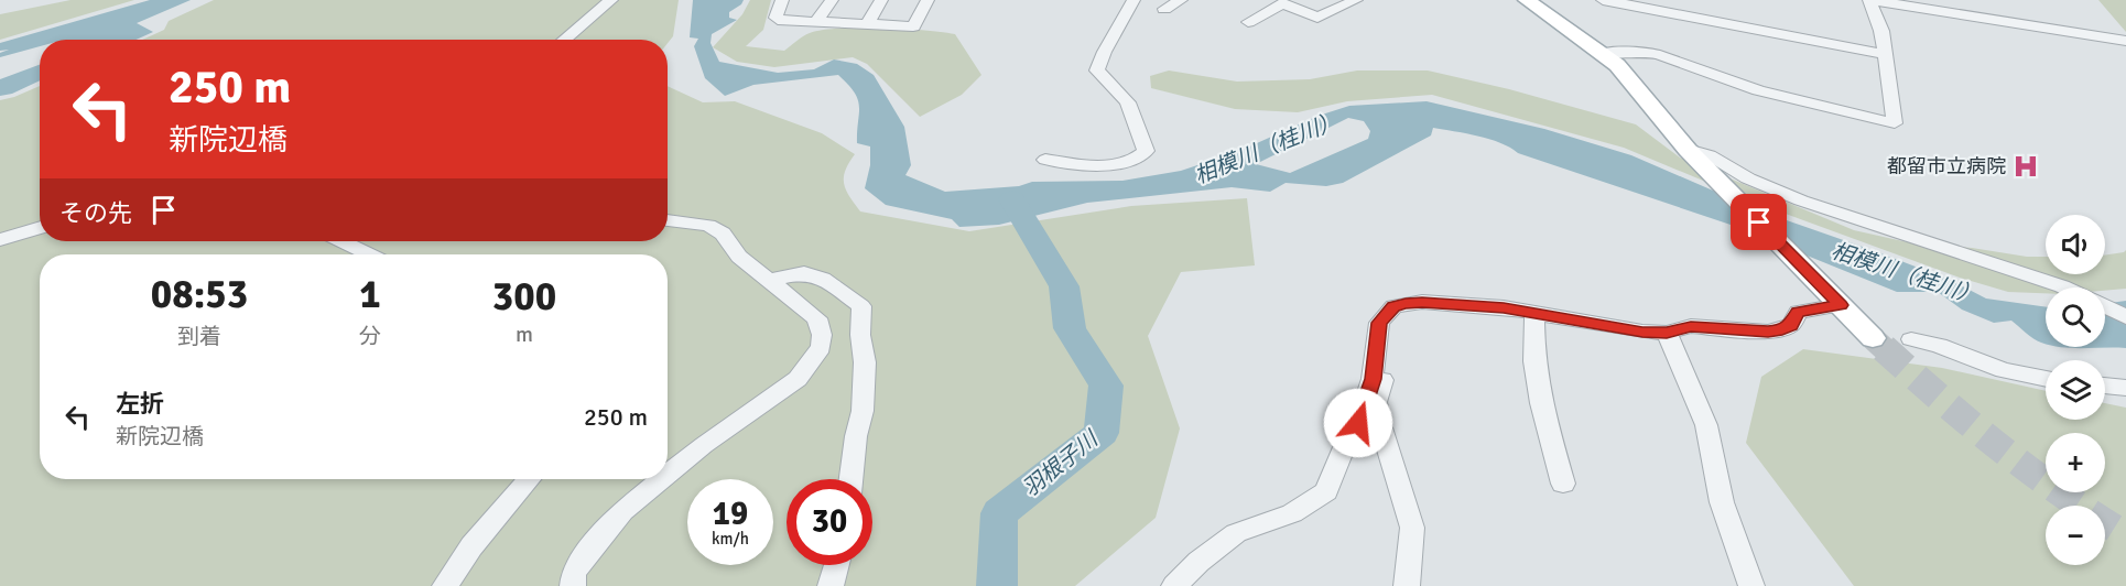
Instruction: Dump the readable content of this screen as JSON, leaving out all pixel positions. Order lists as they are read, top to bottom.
{
  "water": ["相模川（桂川）", "羽根子川"],
  "places": {
    "hospital": ["都留市立病院"]
  },
  "page": {
    "turn": ["250 m", "新院辺橋"],
    "then": "その先",
    "map_buttons": ["+", "−"],
    "eta": [
      "08:53",
      "到着",
      "1",
      "分",
      "300",
      "m"
    ],
    "list": [
      {
        "name": "左折",
        "note": "新院辺橋",
        "value": "250 m"
      }
    ],
    "speed": "19 km/h",
    "limit": "30"
  }
}
